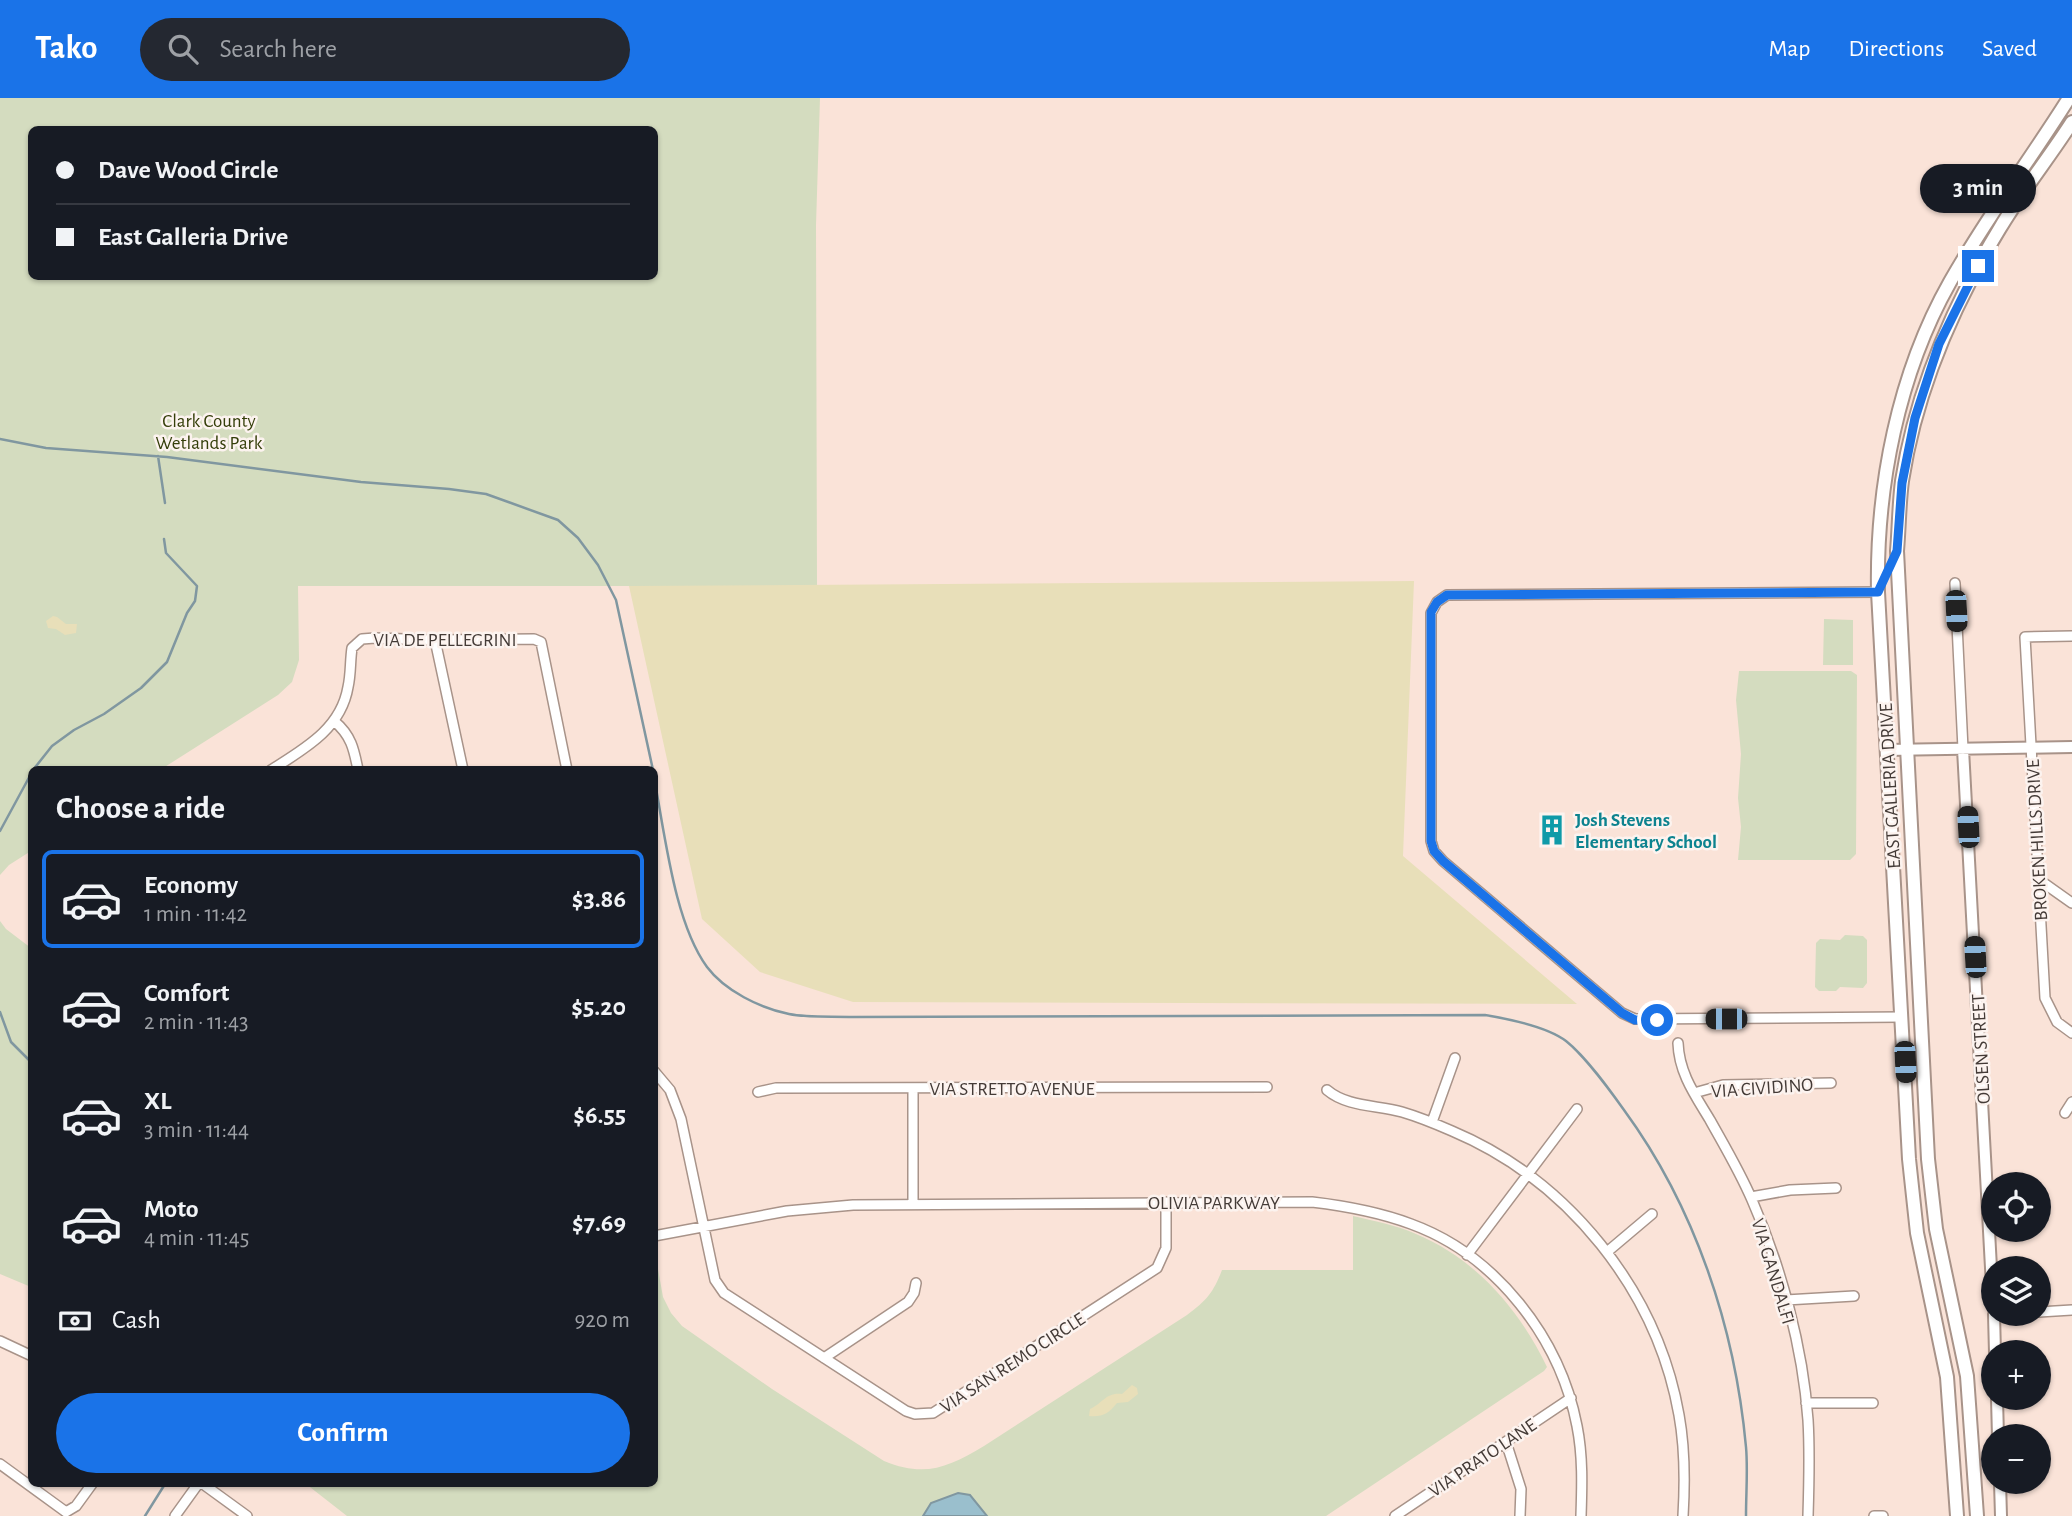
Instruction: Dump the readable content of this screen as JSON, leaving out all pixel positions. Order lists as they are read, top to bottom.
{
  "streets": {
    "main road": ["EAST GALLERIA DRIVE"],
    "street": [
      "VIA DE PELLEGRINI",
      "BROKEN HILLS DRIVE",
      "OLSEN STREET",
      "VIA CIVIDINO",
      "VIA STRETTO AVENUE",
      "OLIVIA PARKWAY",
      "VIA GANDALFI",
      "VIA SAN REMO CIRCLE",
      "VIA PRATO LANE"
    ]
  },
  "crossings": [
    ["VIA CIVIDINO", "VIA GANDALFI"],
    ["OLIVIA PARKWAY", "VIA SAN REMO CIRCLE"],
    ["OLIVIA PARKWAY", "VIA PRATO LANE"]
  ],
  "parks": ["Clark County Wetlands Park"],
  "places": {
    "building": ["Josh Stevens Elementary School"]
  },
  "page": {
    "header": "Tako",
    "search": "Search here",
    "nav": ["Map", "Directions", "Saved"],
    "banner": ["Dave Wood Circle", "East Galleria Drive"],
    "bubble": "3 min",
    "heading": "Choose a ride",
    "list": [
      {
        "name": "Economy",
        "note": "1 min · 11:42",
        "value": "$3.86"
      },
      {
        "name": "Comfort",
        "note": "2 min · 11:43",
        "value": "$5.20"
      },
      {
        "name": "XL",
        "note": "3 min · 11:44",
        "value": "$6.55"
      },
      {
        "name": "Moto",
        "note": "4 min · 11:45",
        "value": "$7.69"
      }
    ],
    "map_buttons": ["+", "−"],
    "pay": ["Cash", "920 m"],
    "buttons": "Confirm"
  }
}
